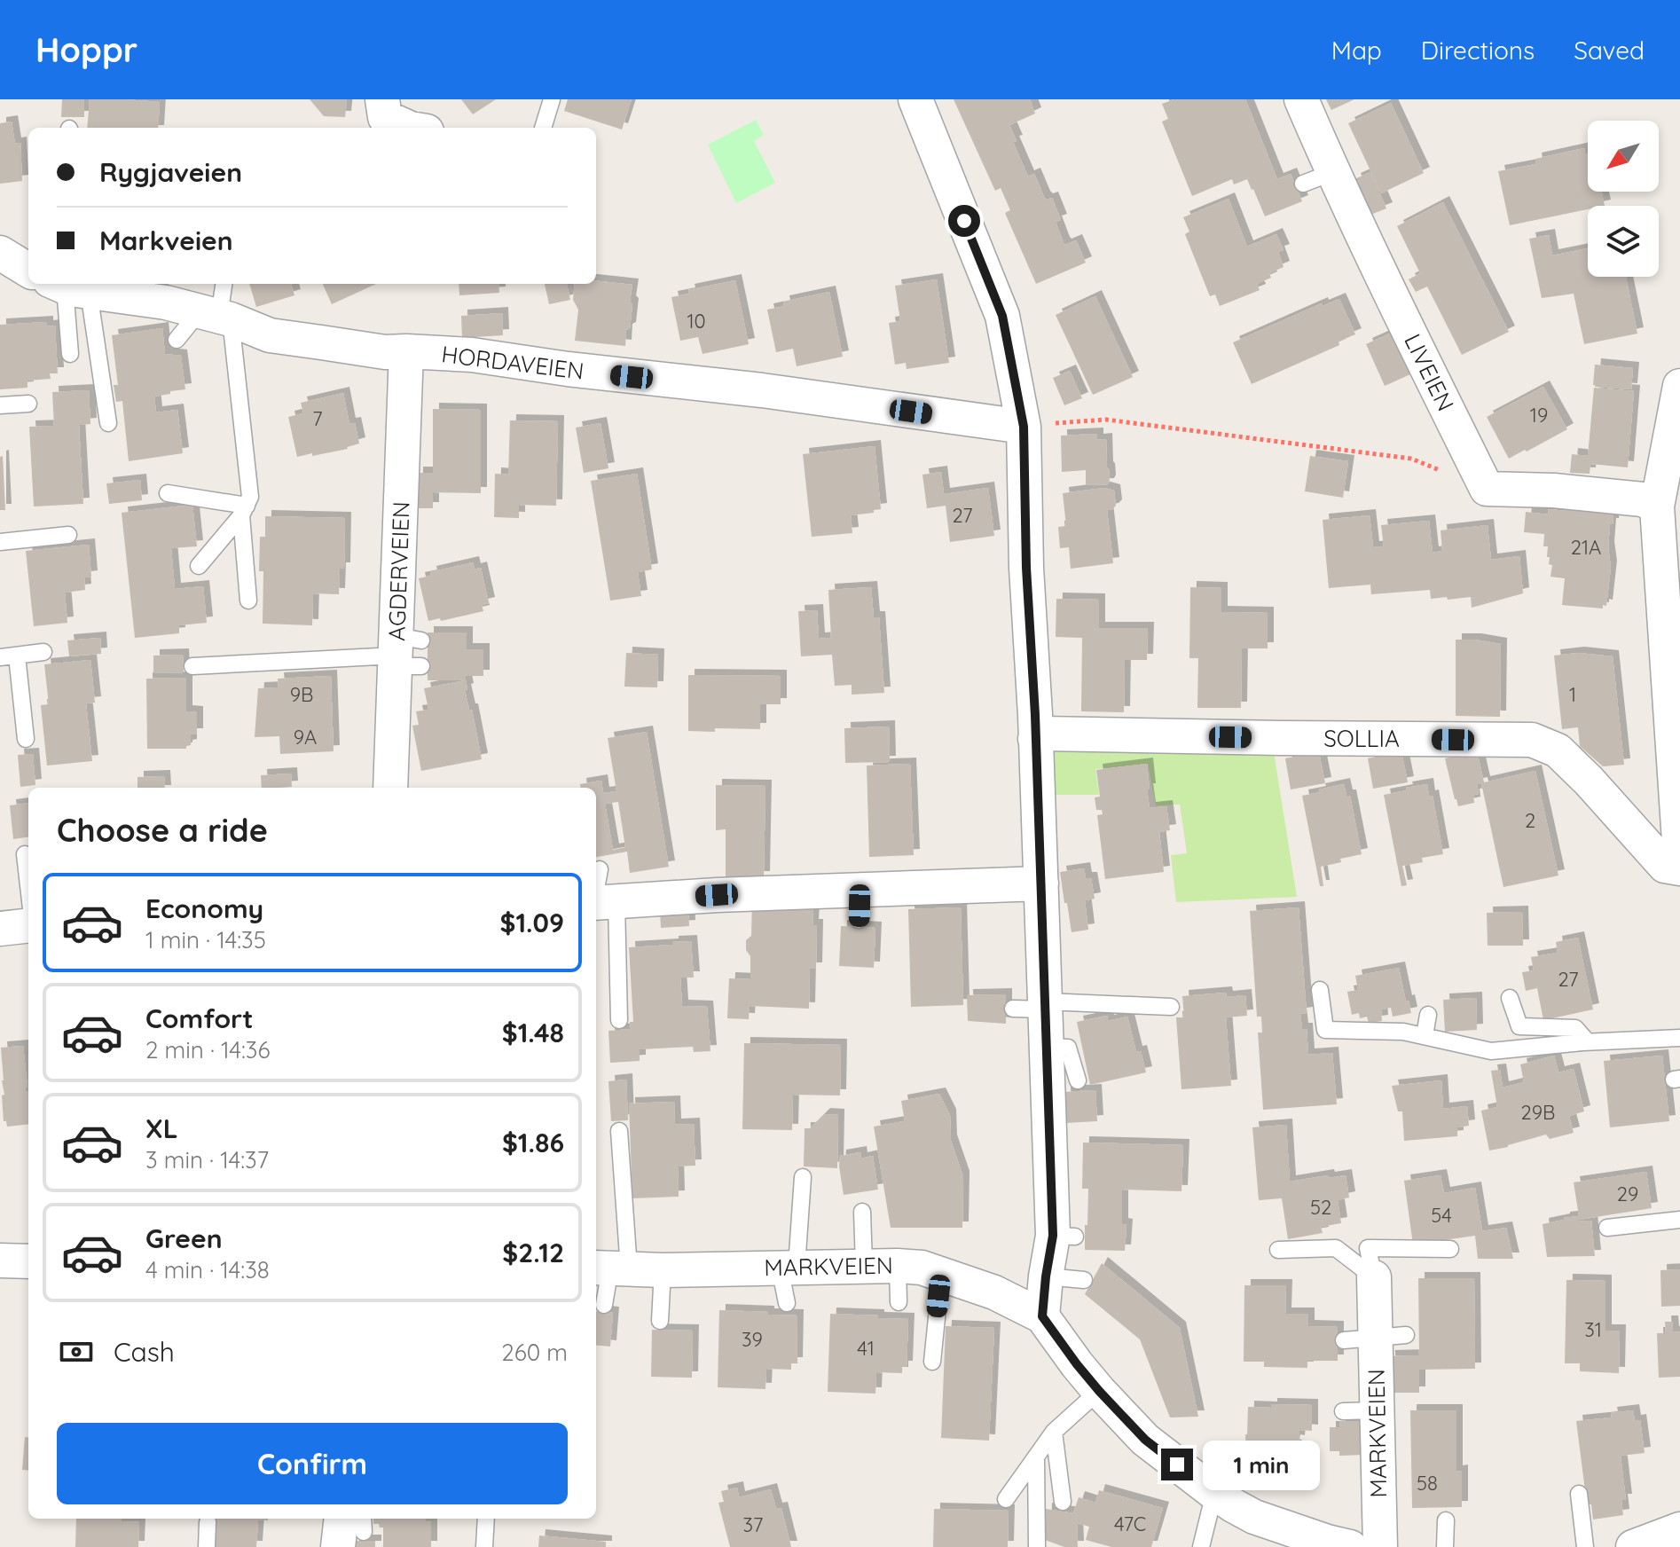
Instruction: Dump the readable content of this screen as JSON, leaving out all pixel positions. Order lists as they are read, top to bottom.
{
  "streets": {
    "street": [
      "HORDAVEIEN",
      "LIVEIEN",
      "AGDERVEIEN",
      "SOLLIA",
      "MARKVEIEN"
    ]
  },
  "crossings": [
    ["HORDAVEIEN", "AGDERVEIEN"]
  ],
  "house_numbers": [
    "10",
    "19",
    "7",
    "27",
    "21A",
    "9B",
    "1",
    "9A",
    "2",
    "27",
    "29B",
    "29",
    "52",
    "54",
    "31",
    "39",
    "41",
    "58",
    "47C",
    "37"
  ],
  "north": "bottom left",
  "page": {
    "header": "Hoppr",
    "nav": ["Map", "Directions", "Saved"],
    "banner": ["Rygjaveien", "Markveien"],
    "heading": "Choose a ride",
    "list": [
      {
        "name": "Economy",
        "note": "1 min · 14:35",
        "value": "$1.09"
      },
      {
        "name": "Comfort",
        "note": "2 min · 14:36",
        "value": "$1.48"
      },
      {
        "name": "XL",
        "note": "3 min · 14:37",
        "value": "$1.86"
      },
      {
        "name": "Green",
        "note": "4 min · 14:38",
        "value": "$2.12"
      }
    ],
    "pay": ["Cash", "260 m"],
    "buttons": "Confirm",
    "bubble": "1 min"
  }
}
